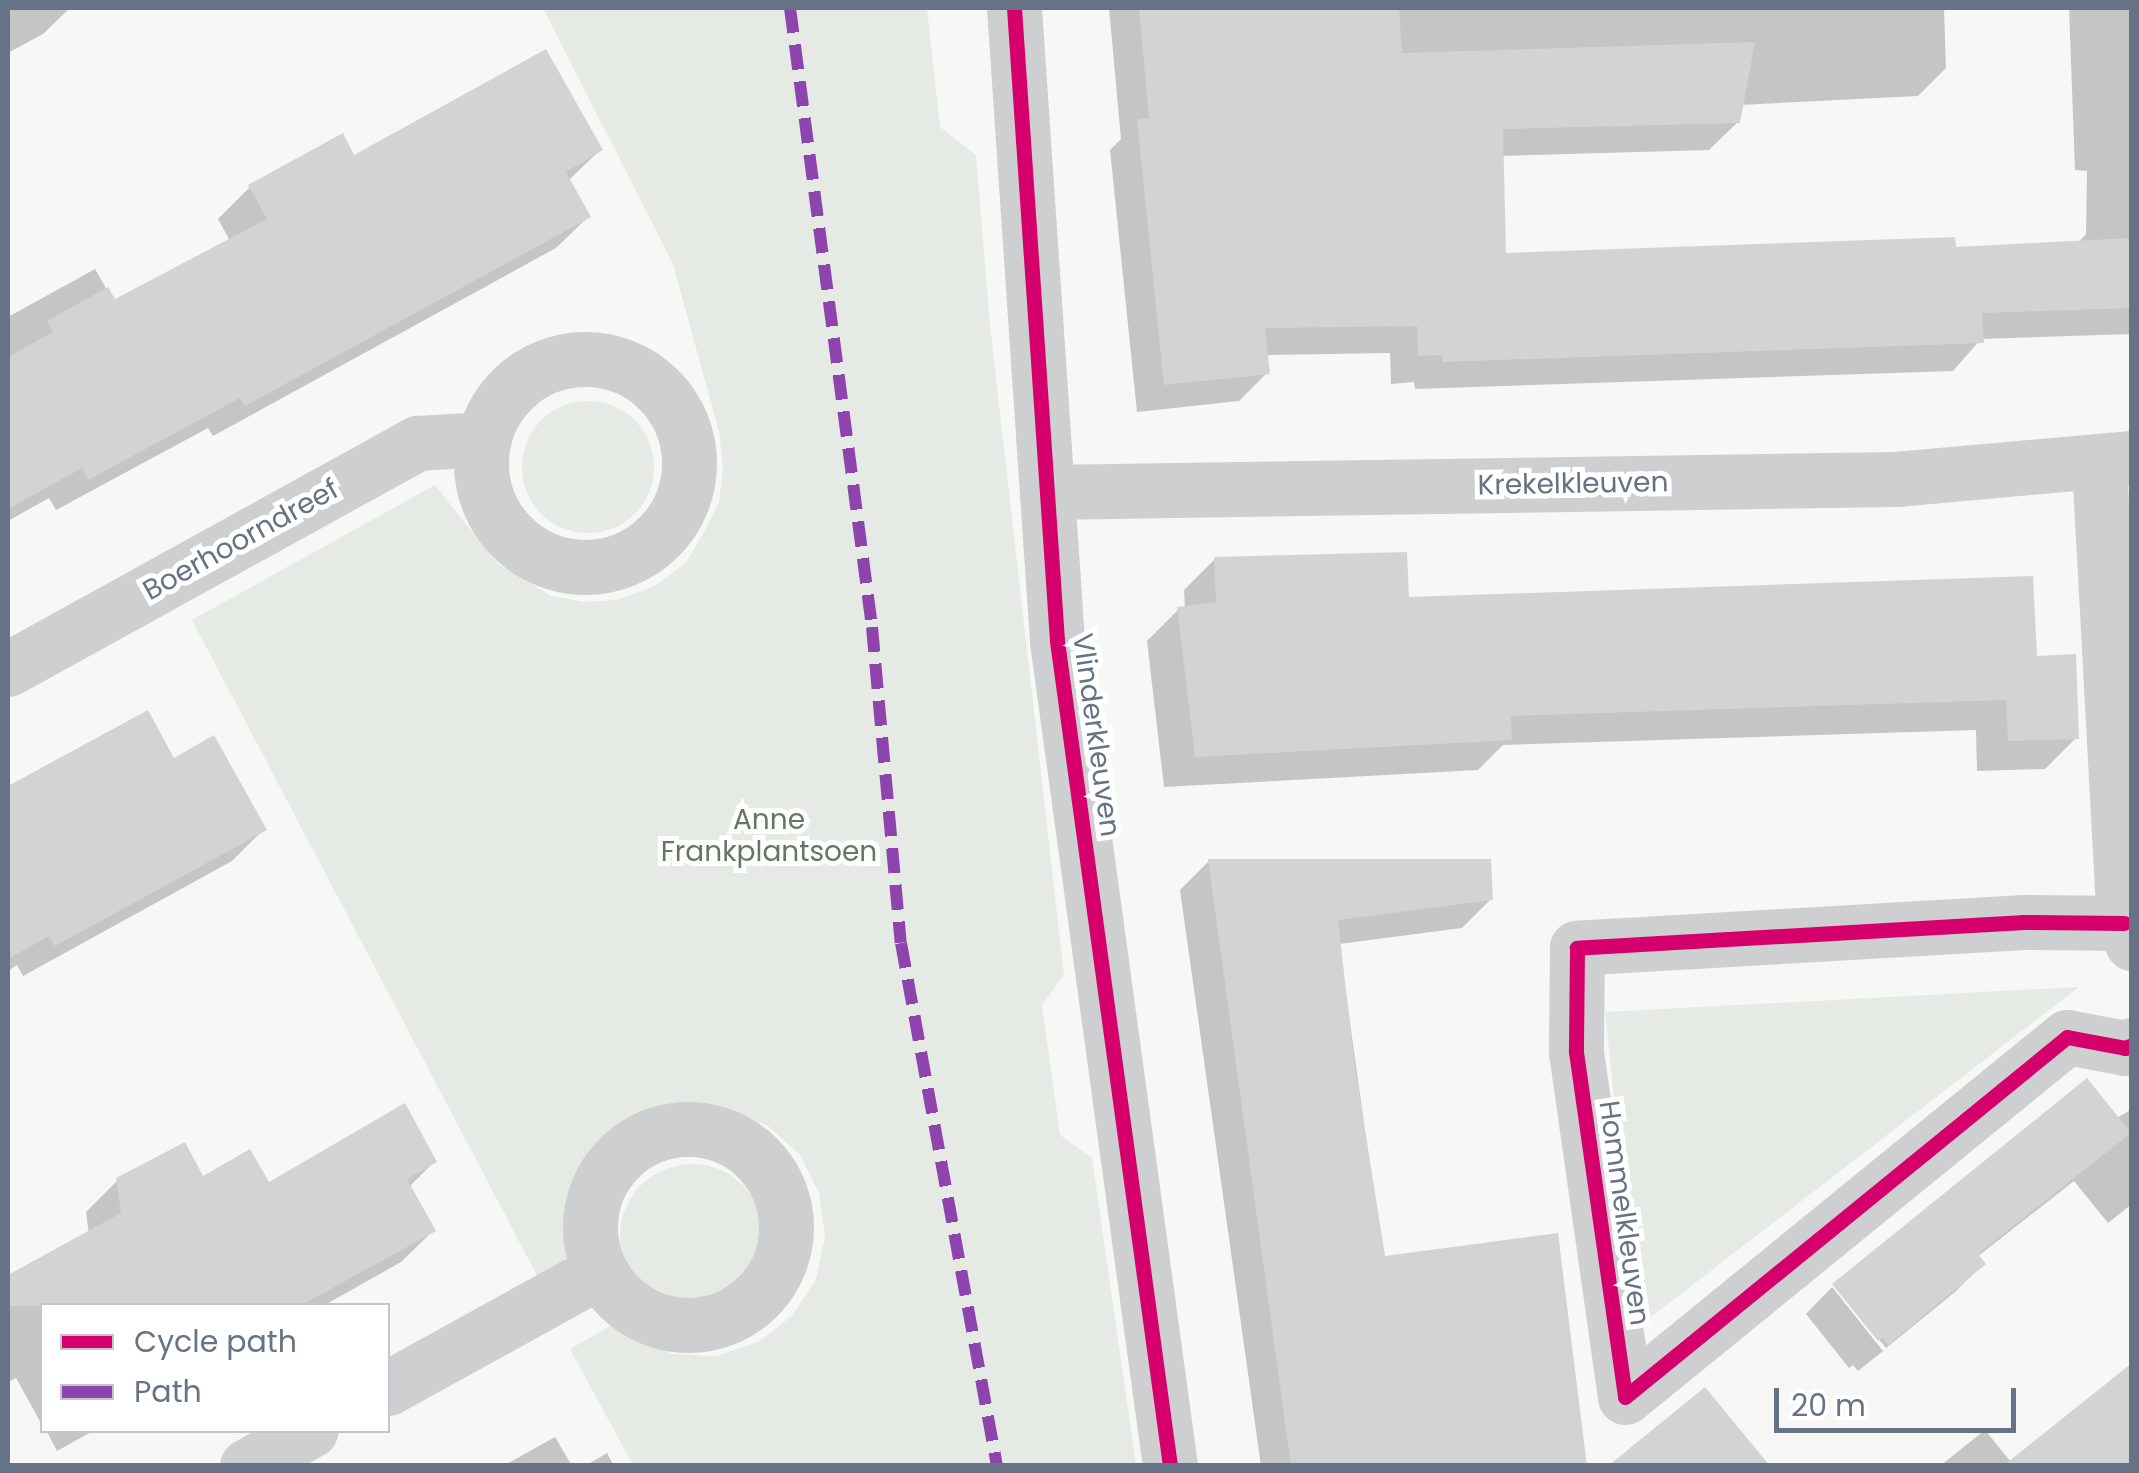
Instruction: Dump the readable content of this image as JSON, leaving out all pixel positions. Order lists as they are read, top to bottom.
{
  "streets": {
    "street": [
      "Krekelkleuven",
      "Boerhoorndreef",
      "Vlinderkleuven",
      "Hommelkleuven"
    ]
  },
  "crossings": [
    ["Krekelkleuven", "Vlinderkleuven"],
    ["Krekelkleuven", "Hommelkleuven"]
  ],
  "parks": ["Anne Frankplantsoen"],
  "legend": ["Cycle path", "Path"],
  "scale_bar": "20 m"
}
